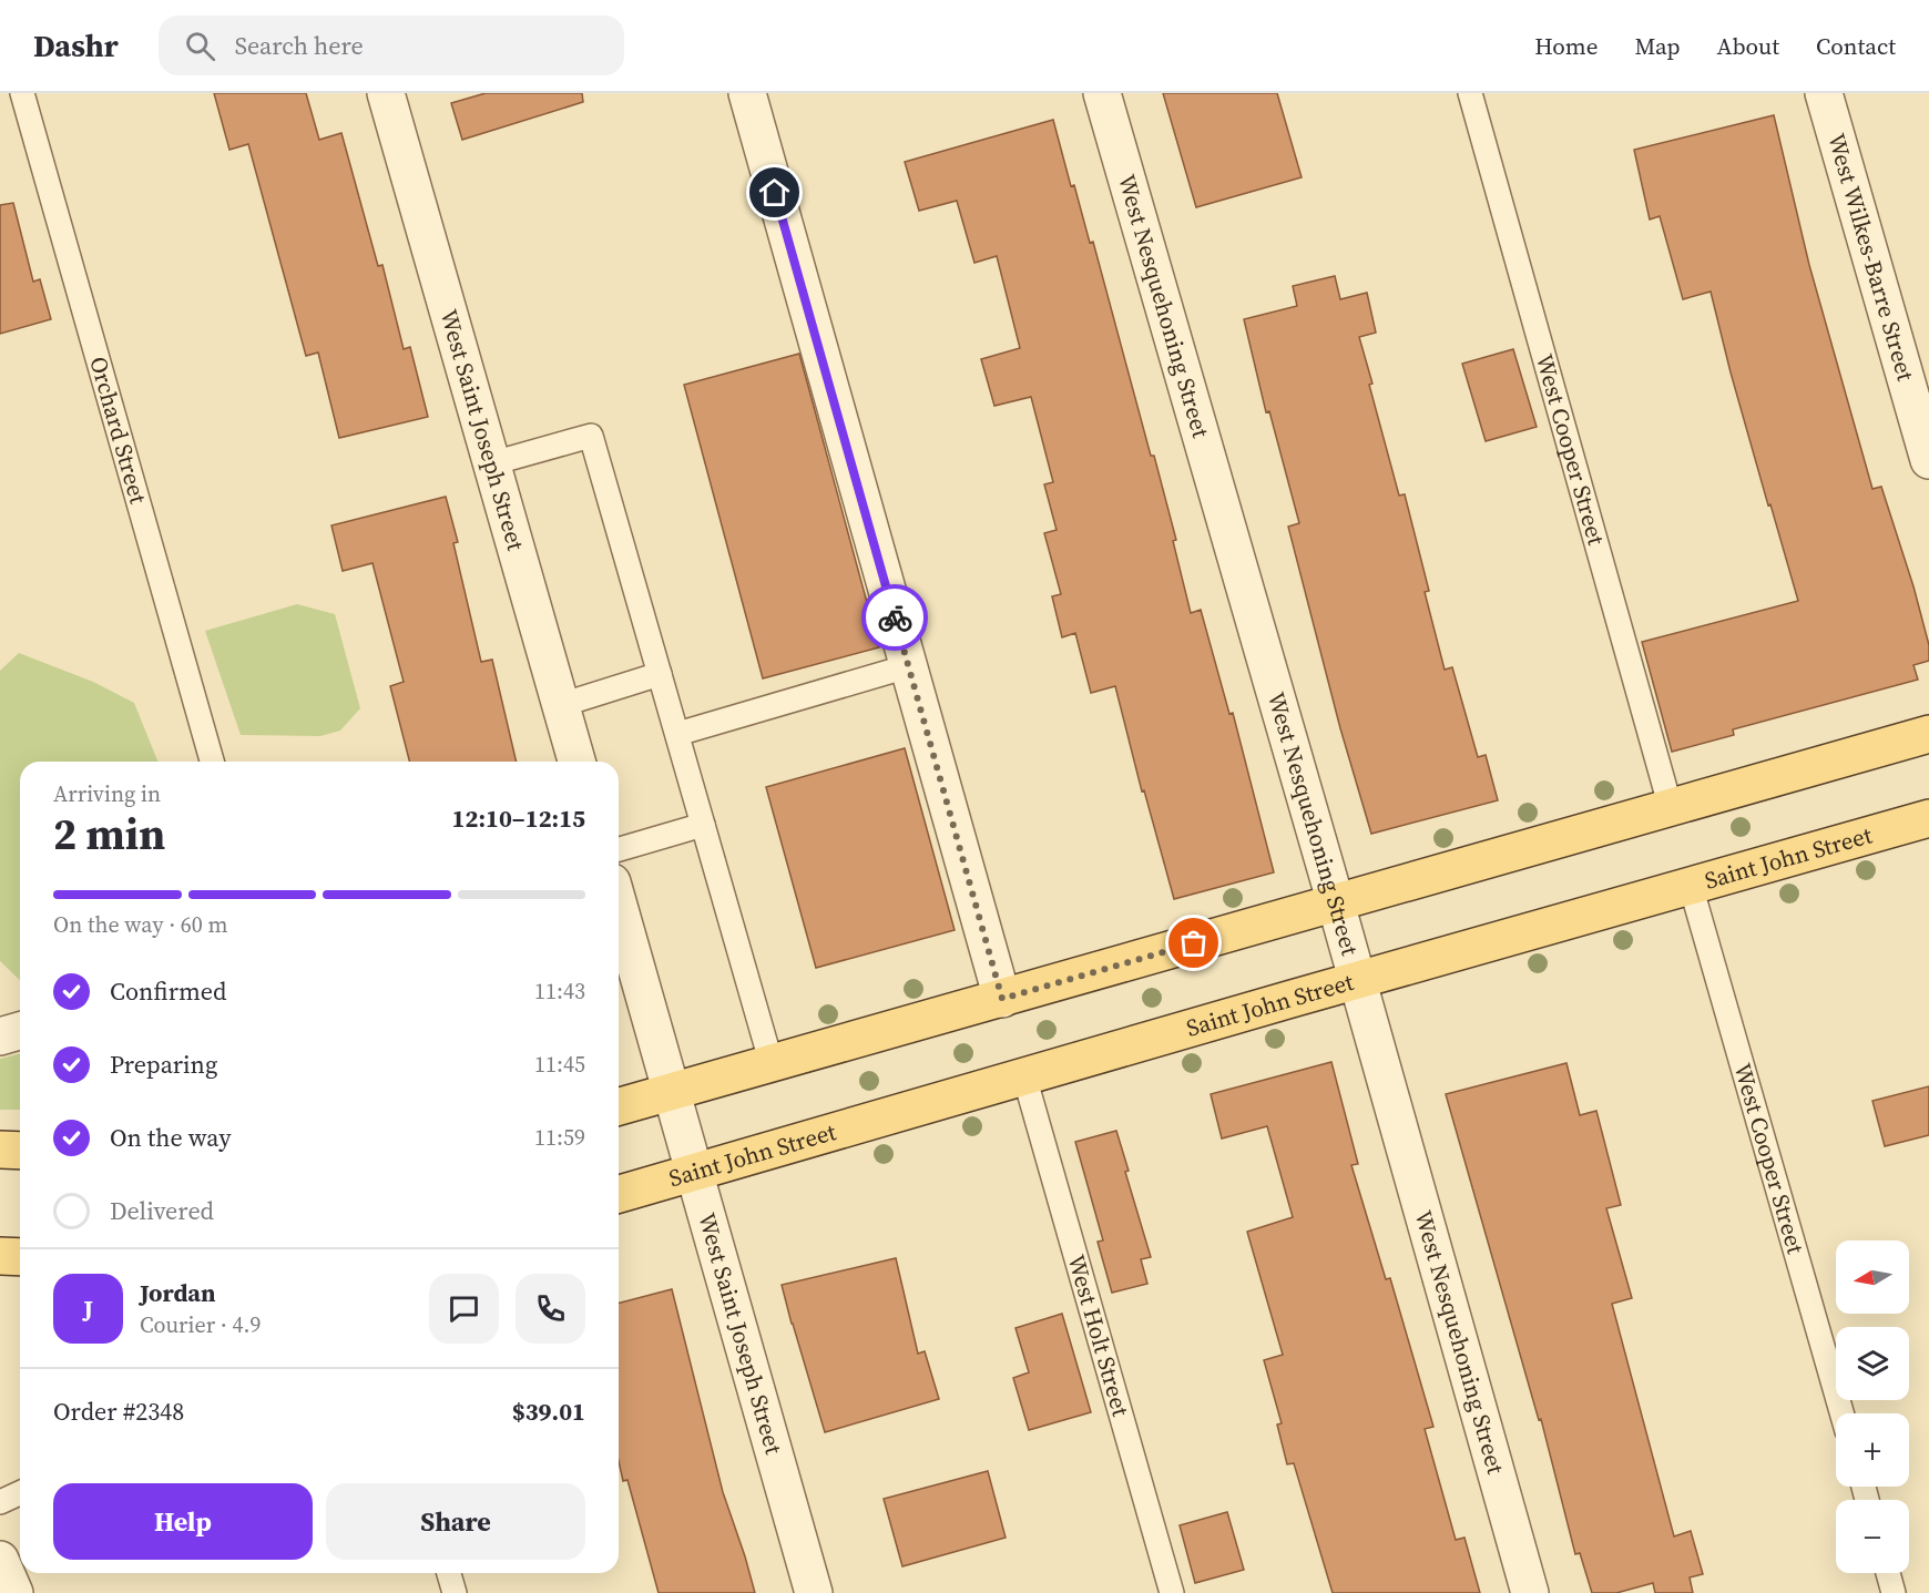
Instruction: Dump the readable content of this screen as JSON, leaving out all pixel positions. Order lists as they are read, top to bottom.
{
  "streets": {
    "main road": ["Saint John Street"],
    "street": ["West Wilkes-Barre Street", "West Nesquehoning Street", "West Saint Joseph Street"],
    "lane": ["Orchard Street", "West Cooper Street", "West Holt Street"]
  },
  "crossings": [
    ["West Nesquehoning Street", "Saint John Street"],
    ["West Saint Joseph Street", "Saint John Street"],
    ["West Cooper Street", "Saint John Street"],
    ["Saint John Street", "West Holt Street"]
  ],
  "north": "left",
  "page": {
    "header": "Dashr",
    "search": "Search here",
    "nav": [
      "Home",
      "Map",
      "About",
      "Contact"
    ],
    "heading": ["2 min", "Arriving in", "12:10–12:15"],
    "panel": [
      "Jordan",
      "Courier · 4.9",
      "Order #2348",
      "$39.01"
    ],
    "bar": "On the way · 60 m",
    "list": [
      ["Confirmed", "11:43"],
      ["Preparing", "11:45"],
      ["On the way", "11:59"],
      "Delivered"
    ],
    "map_buttons": ["+", "−"],
    "round": "J",
    "buttons": ["Help", "Share"]
  }
}
